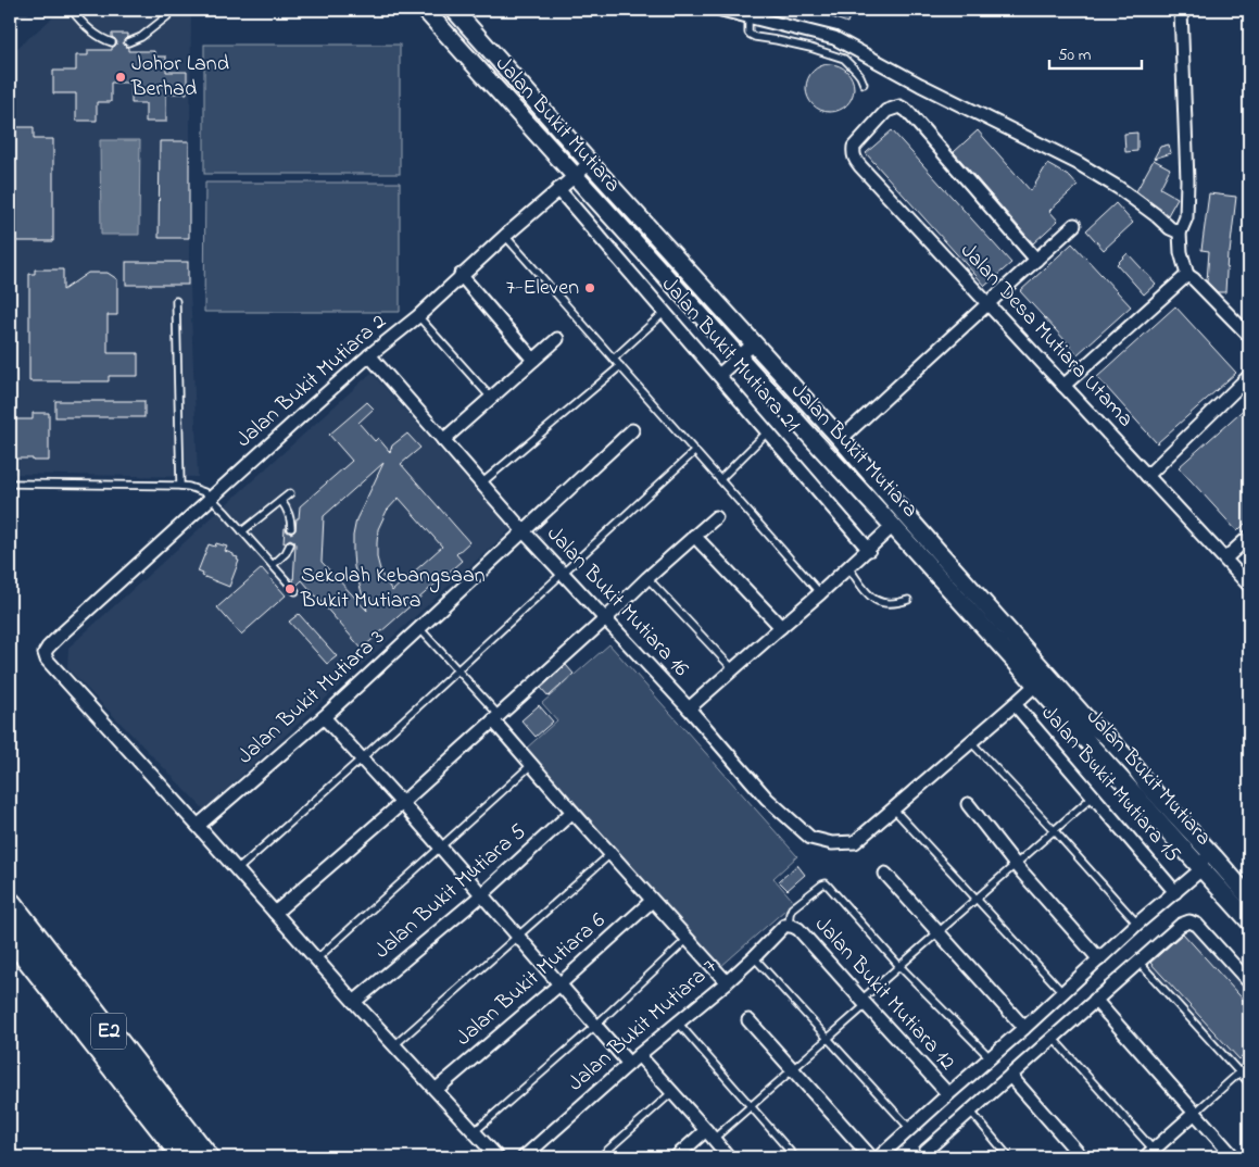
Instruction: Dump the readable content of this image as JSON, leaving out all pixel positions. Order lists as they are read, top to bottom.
{
  "streets": {
    "highway": ["E2"],
    "street": [
      "Jalan Bukit Mutiara",
      "Jalan Desa Mutiara Utama",
      "Jalan Bukit Mutiara 21",
      "Jalan Bukit Mutiara 2",
      "Jalan Bukit Mutiara 16",
      "Jalan Bukit Mutiara 3",
      "Jalan Bukit Mutiara 15",
      "Jalan Bukit Mutiara 5",
      "Jalan Bukit Mutiara 6",
      "Jalan Bukit Mutiara 12",
      "Jalan Bukit Mutiara 7"
    ]
  },
  "crossings": [
    ["Jalan Bukit Mutiara", "Jalan Bukit Mutiara 2"],
    ["Jalan Bukit Mutiara 21", "Jalan Bukit Mutiara 2"],
    ["Jalan Bukit Mutiara 2", "Jalan Bukit Mutiara 16"],
    ["Jalan Bukit Mutiara 2", "Jalan Bukit Mutiara 3"],
    ["Jalan Bukit Mutiara 16", "Jalan Bukit Mutiara 3"],
    ["Jalan Bukit Mutiara 12", "Jalan Bukit Mutiara 7"]
  ],
  "places": ["Johor Land Berhad", "7-Eleven", "Sekolah Kebangsaan Bukit Mutiara"],
  "scale_bar": "50 m"
}
